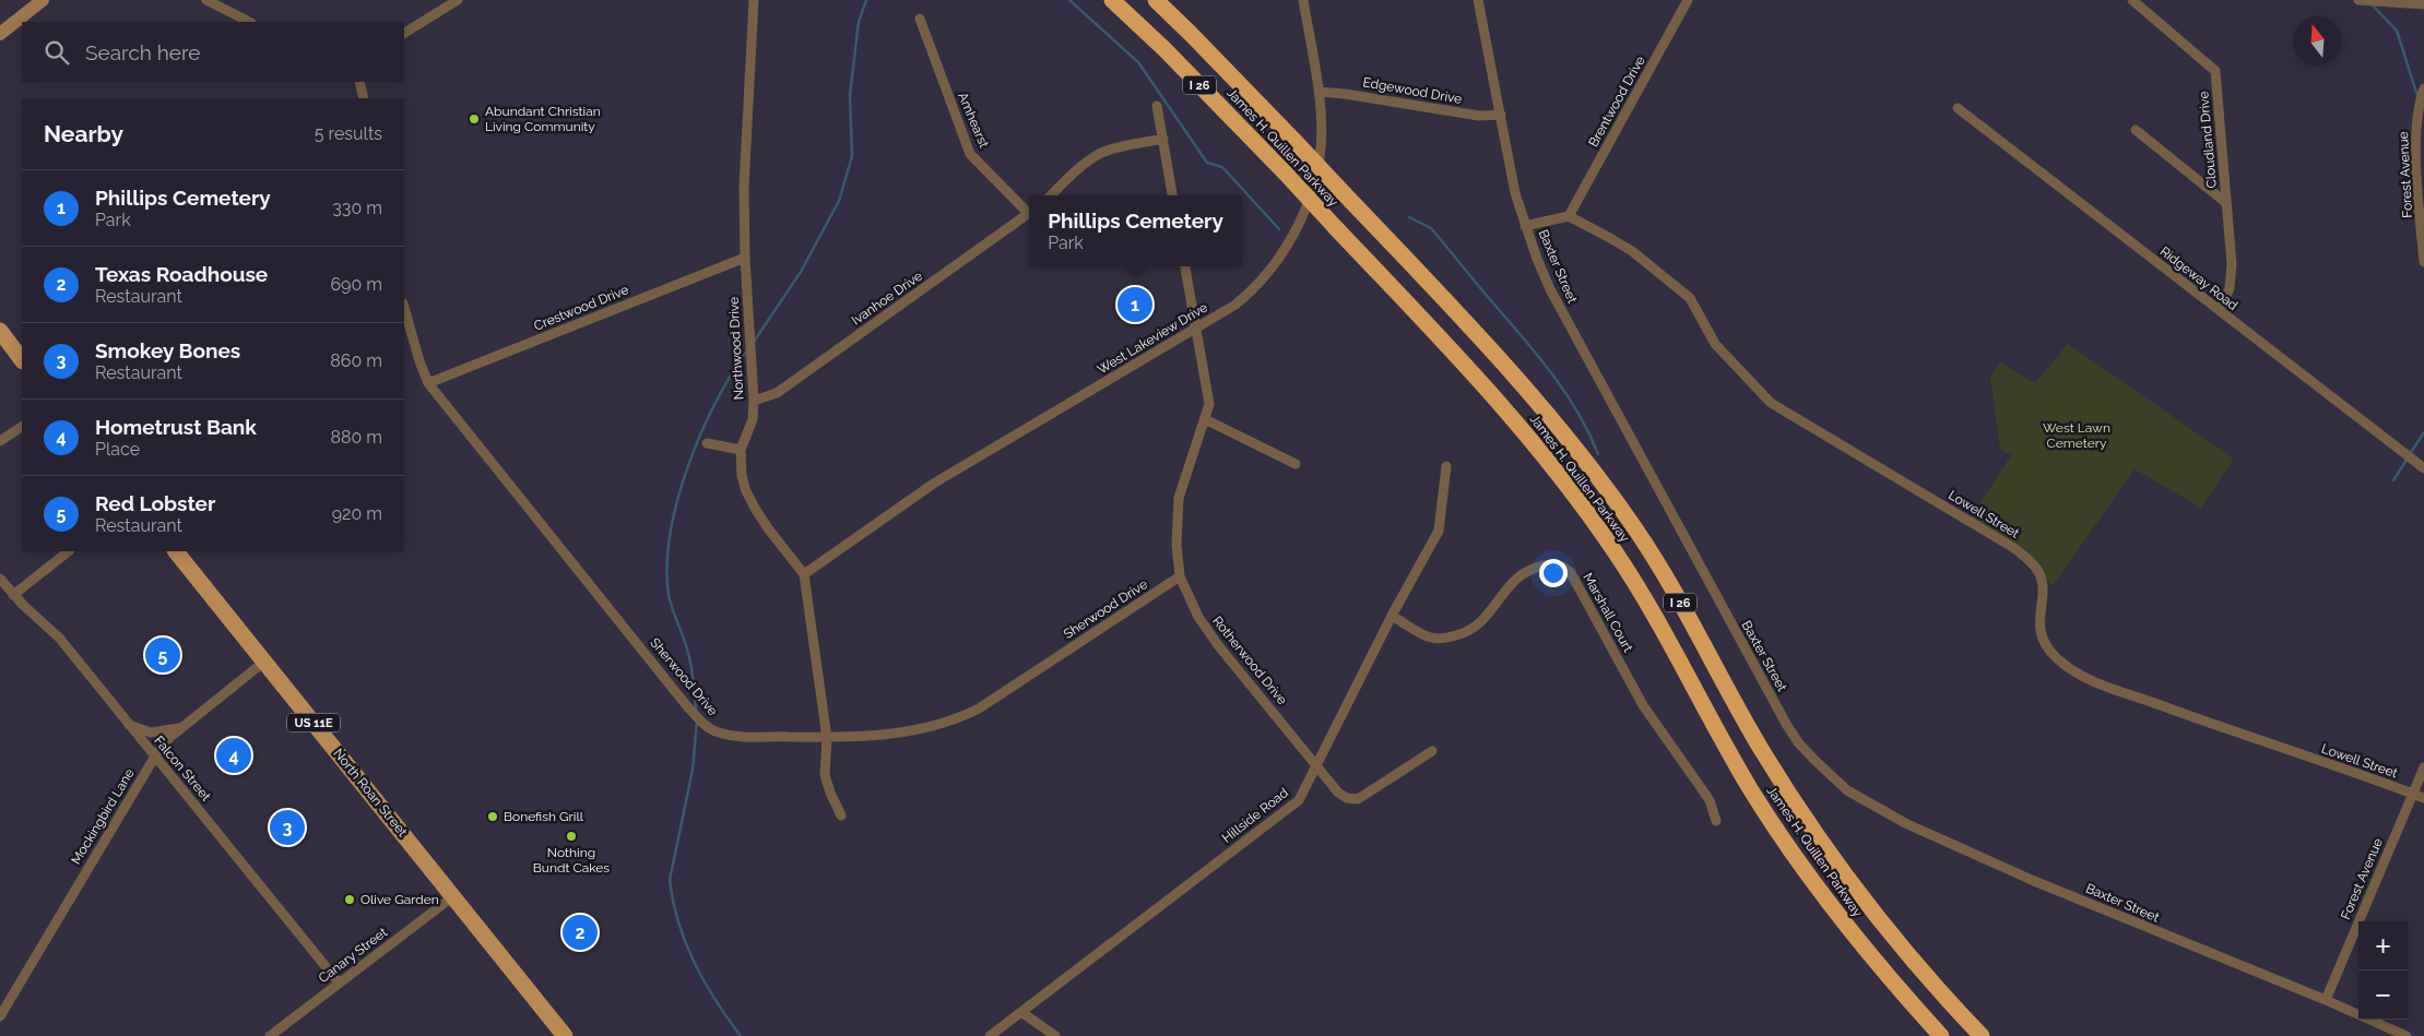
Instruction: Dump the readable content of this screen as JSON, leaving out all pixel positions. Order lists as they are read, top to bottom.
{
  "streets": {
    "highway": ["I 26", "James H. Quillen Parkway"],
    "main road": ["US 11E", "North Roan Street"],
    "street": [
      "Edgewood Drive",
      "Brentwood Drive",
      "Amhearst",
      "Cloudland Drive",
      "Forest Avenue",
      "Baxter Street",
      "Ridgeway Road",
      "Ivanhoe Drive",
      "Crestwood Drive",
      "West Lakeview Drive",
      "Northwood Drive",
      "Lowell Street",
      "Sherwood Drive",
      "Marshall Court",
      "Rotherwood Drive",
      "Falcon Street",
      "Hillside Road",
      "Mockingbird Lane",
      "Canary Street"
    ]
  },
  "crossings": [
    ["Edgewood Drive", "Baxter Street"],
    ["Edgewood Drive", "West Lakeview Drive"],
    ["Brentwood Drive", "Lowell Street"],
    ["Cloudland Drive", "Ridgeway Road"],
    ["Forest Avenue", "Baxter Street"],
    ["Forest Avenue", "Lowell Street"],
    ["Ivanhoe Drive", "Northwood Drive"],
    ["Crestwood Drive", "Northwood Drive"],
    ["Crestwood Drive", "Sherwood Drive"],
    ["West Lakeview Drive", "Northwood Drive"],
    ["West Lakeview Drive", "Rotherwood Drive"],
    ["Sherwood Drive", "Rotherwood Drive"],
    ["Marshall Court", "Hillside Road"],
    ["Rotherwood Drive", "Hillside Road"],
    ["Falcon Street", "Mockingbird Lane"],
    ["Falcon Street", "Canary Street"],
    ["North Roan Street", "Mockingbird Lane"],
    ["North Roan Street", "Canary Street"]
  ],
  "parks": ["West Lawn Cemetery"],
  "places": [
    "Abundant Christian Living Community",
    "Bonefish Grill",
    "Nothing Bundt Cakes",
    "Olive Garden"
  ],
  "north": "top",
  "page": {
    "search": "Search here",
    "heading": ["Nearby", "5 results"],
    "list": [
      {
        "mark": "1",
        "name": "Phillips Cemetery",
        "note": "Park",
        "value": "330 m"
      },
      {
        "mark": "2",
        "name": "Texas Roadhouse",
        "note": "Restaurant",
        "value": "690 m"
      },
      {
        "mark": "3",
        "name": "Smokey Bones",
        "note": "Restaurant",
        "value": "860 m"
      },
      {
        "mark": "4",
        "name": "Hometrust Bank",
        "note": "Place",
        "value": "880 m"
      },
      {
        "mark": "5",
        "name": "Red Lobster",
        "note": "Restaurant",
        "value": "920 m"
      }
    ],
    "popup": ["Phillips Cemetery", "Park"],
    "pins": [
      "1",
      "5",
      "4",
      "3",
      "2"
    ],
    "map_buttons": ["+", "−"]
  }
}
